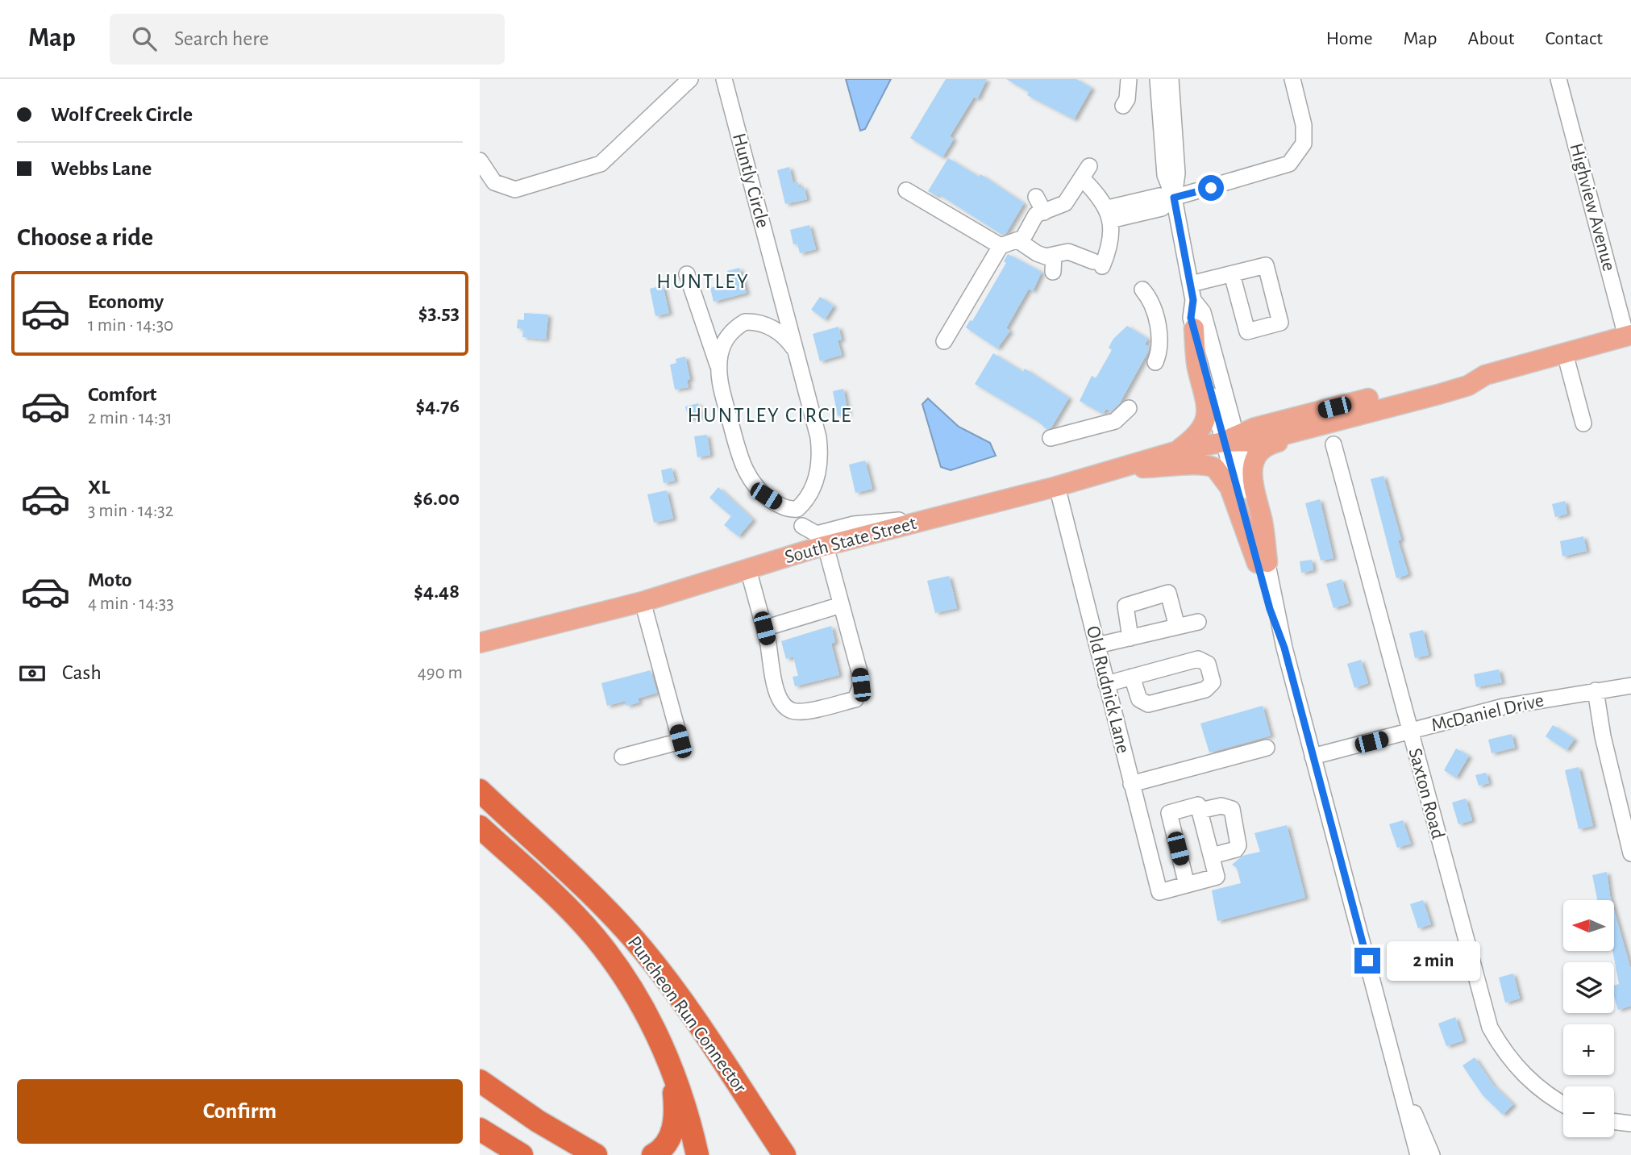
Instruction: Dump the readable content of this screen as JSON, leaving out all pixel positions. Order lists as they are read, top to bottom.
{
  "streets": {
    "highway": ["Puncheon Run Connector"],
    "main road": ["South State Street"],
    "street": [
      "Huntly Circle",
      "Highview Avenue",
      "Old Rudnick Lane",
      "McDaniel Drive",
      "Saxton Road"
    ]
  },
  "crossings": [
    ["Highview Avenue", "South State Street"],
    ["South State Street", "Old Rudnick Lane"],
    ["McDaniel Drive", "Saxton Road"]
  ],
  "districts": ["HUNTLEY", "HUNTLEY CIRCLE"],
  "north": "left",
  "page": {
    "header": "Map",
    "search": "Search here",
    "nav": [
      "Home",
      "Map",
      "About",
      "Contact"
    ],
    "banner": ["Wolf Creek Circle", "Webbs Lane"],
    "heading": "Choose a ride",
    "list": [
      {
        "name": "Economy",
        "note": "1 min · 14:30",
        "value": "$3.53"
      },
      {
        "name": "Comfort",
        "note": "2 min · 14:31",
        "value": "$4.76"
      },
      {
        "name": "XL",
        "note": "3 min · 14:32",
        "value": "$6.00"
      },
      {
        "name": "Moto",
        "note": "4 min · 14:33",
        "value": "$4.48"
      }
    ],
    "pay": ["Cash", "490 m"],
    "map_buttons": ["+", "−"],
    "bubble": "2 min",
    "buttons": "Confirm"
  }
}
